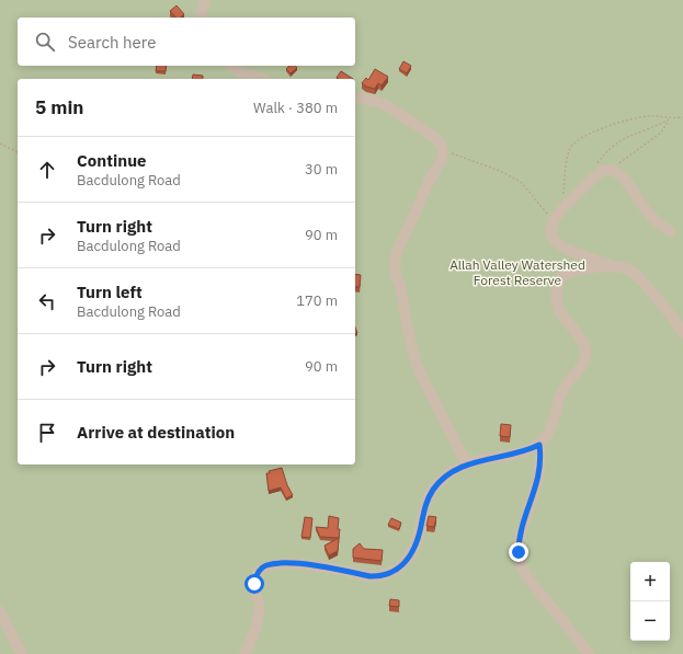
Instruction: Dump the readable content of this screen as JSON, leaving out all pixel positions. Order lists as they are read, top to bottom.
{
  "parks": ["Allah Valley Watershed Forest Reserve"],
  "page": {
    "search": "Search here",
    "heading": ["5 min", "Walk · 380 m"],
    "list": [
      ["Continue", "Bacdulong Road", "30 m"],
      ["Turn right", "Bacdulong Road", "90 m"],
      ["Turn left", "Bacdulong Road", "170 m"],
      ["Turn right", "90 m"],
      "Arrive at destination"
    ],
    "map_buttons": ["+", "−"]
  }
}
